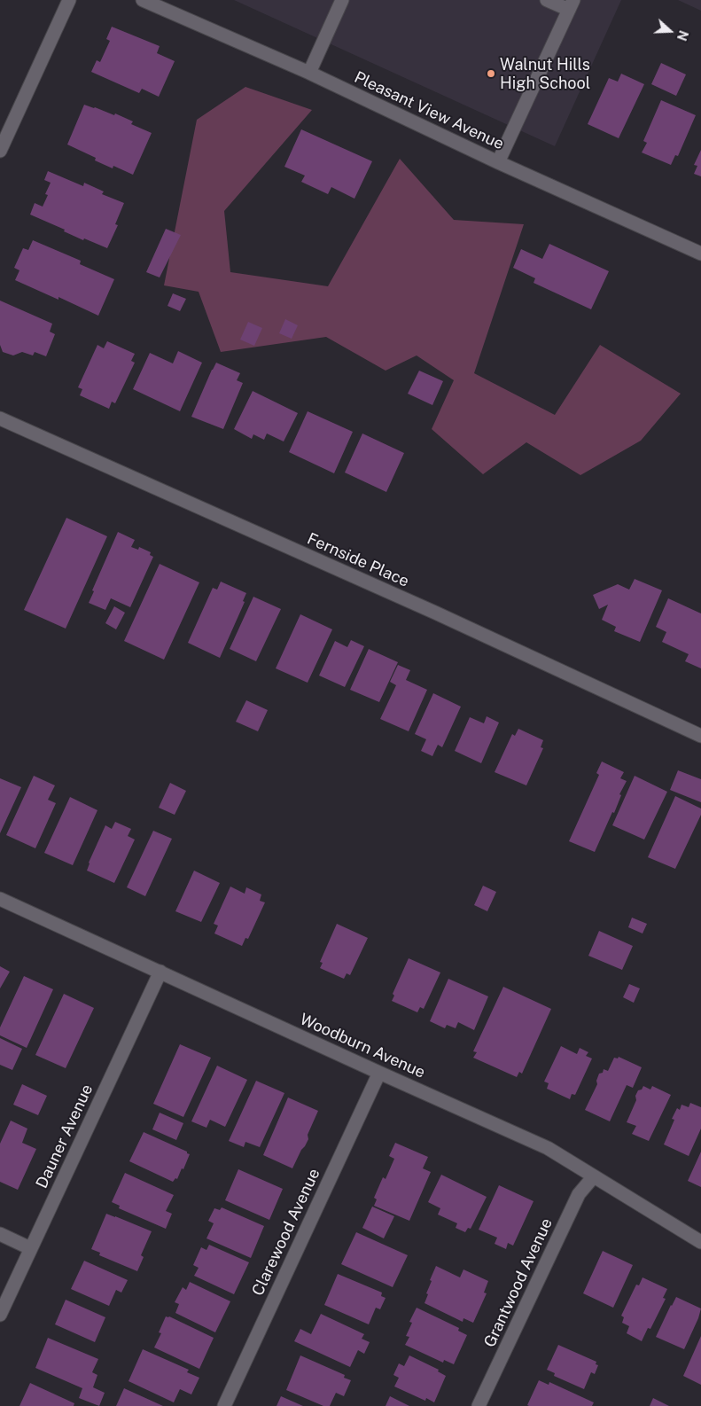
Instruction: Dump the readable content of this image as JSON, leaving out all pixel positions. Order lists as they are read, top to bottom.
{
  "streets": {
    "street": [
      "Pleasant View Avenue",
      "Fernside Place",
      "Woodburn Avenue",
      "Dauner Avenue",
      "Clarewood Avenue",
      "Grantwood Avenue"
    ]
  },
  "crossings": [
    ["Woodburn Avenue", "Dauner Avenue"],
    ["Woodburn Avenue", "Clarewood Avenue"],
    ["Woodburn Avenue", "Grantwood Avenue"]
  ],
  "places": ["Walnut Hills High School"],
  "north": "right"
}
